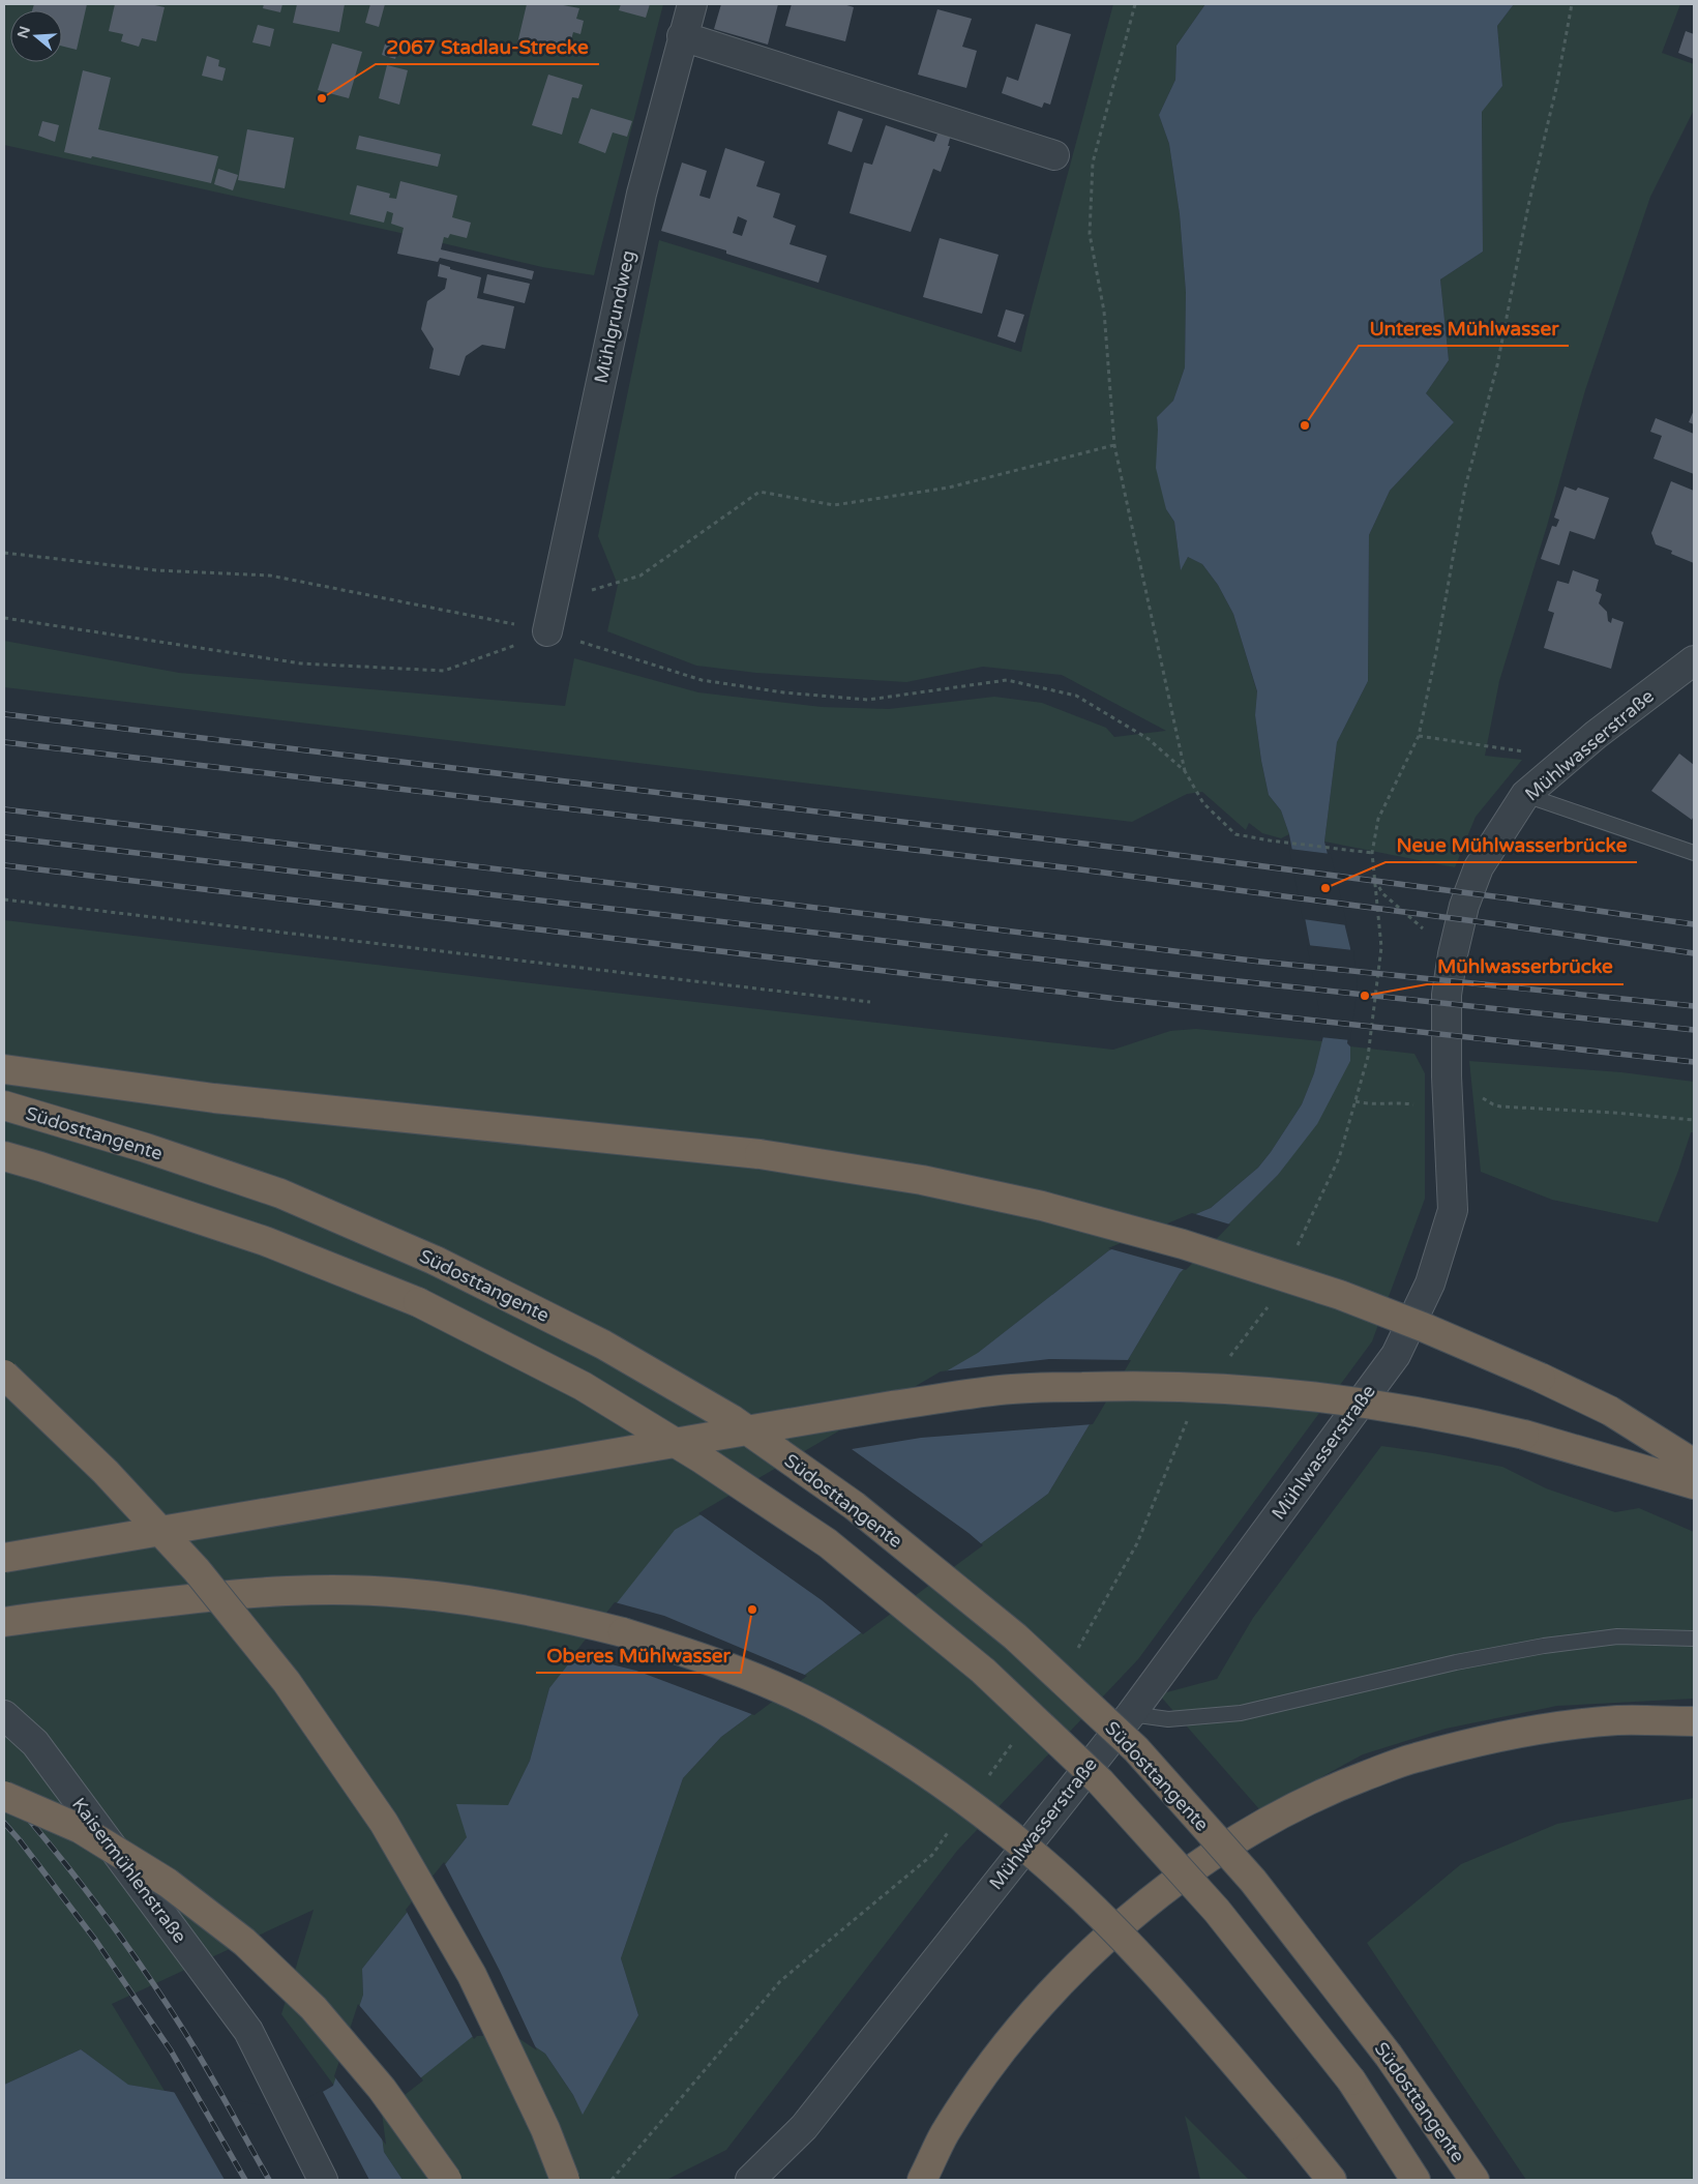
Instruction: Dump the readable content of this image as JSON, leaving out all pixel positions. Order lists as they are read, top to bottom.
{
  "streets": {
    "highway": ["Südosttangente"],
    "street": ["Mühlgrundweg", "Mühlwasserstraße", "Kaisermühlenstraße"]
  },
  "places": [
    "2067 Stadlau-Strecke",
    "Unteres Mühlwasser",
    "Neue Mühlwasserbrücke",
    "Mühlwasserbrücke",
    "Oberes Mühlwasser"
  ],
  "north": "left"
}
